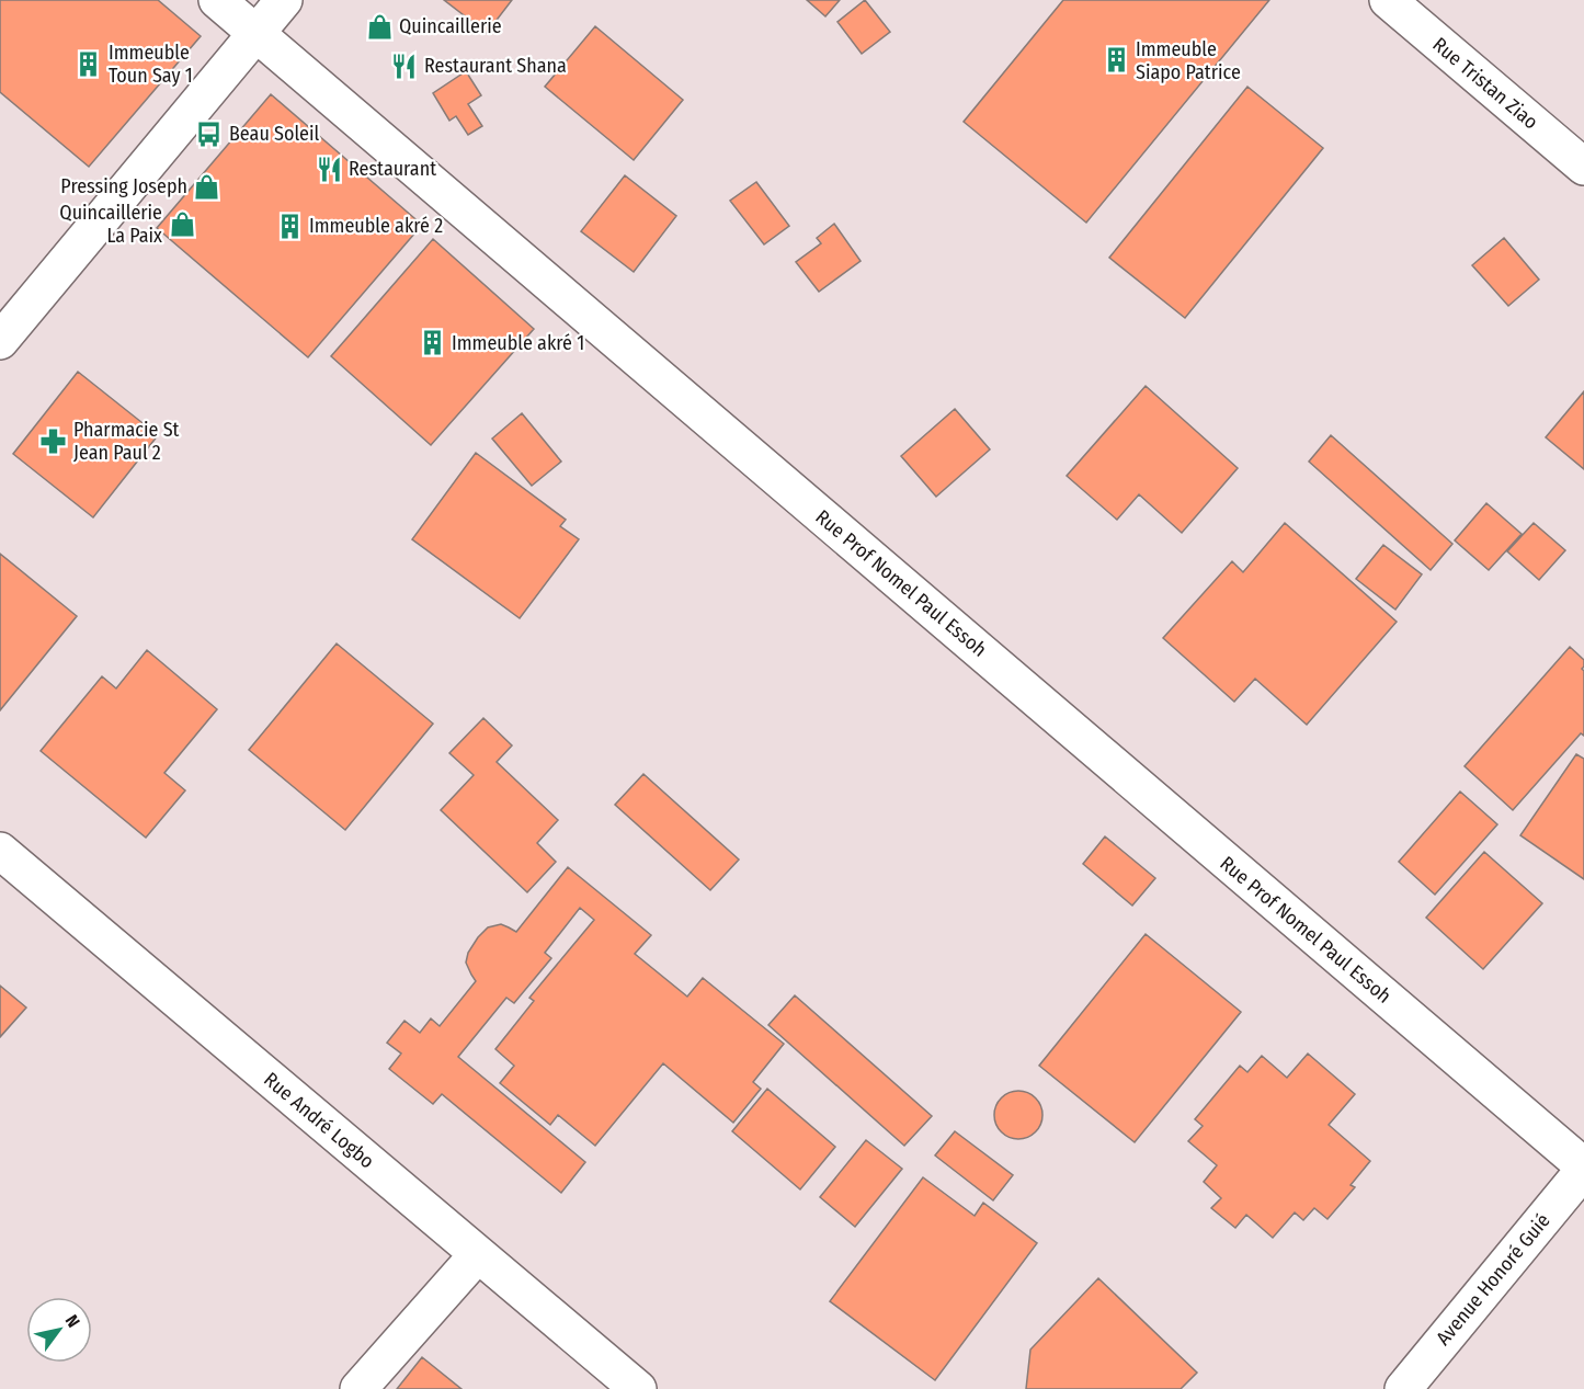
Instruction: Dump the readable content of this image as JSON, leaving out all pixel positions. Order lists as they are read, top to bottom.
{
  "streets": {
    "street": [
      "Rue Tristan Ziao",
      "Rue Prof Nomel Paul Essoh",
      "Rue André Logbo",
      "Avenue Honoré Guié"
    ]
  },
  "crossings": [
    ["Rue Prof Nomel Paul Essoh", "Avenue Honoré Guié"]
  ],
  "places": {
    "shop": ["Quincaillerie", "Pressing Joseph", "Quincaillerie La Paix"],
    "building": [
      "Immeuble Siapo Patrice",
      "Immeuble Toun Say 1",
      "Immeuble akré 2",
      "Immeuble akré 1"
    ],
    "restaurant": ["Restaurant Shana", "Restaurant"],
    "bus stop": ["Beau Soleil"],
    "pharmacy": ["Pharmacie St Jean Paul 2"]
  },
  "north": "top right"
}
